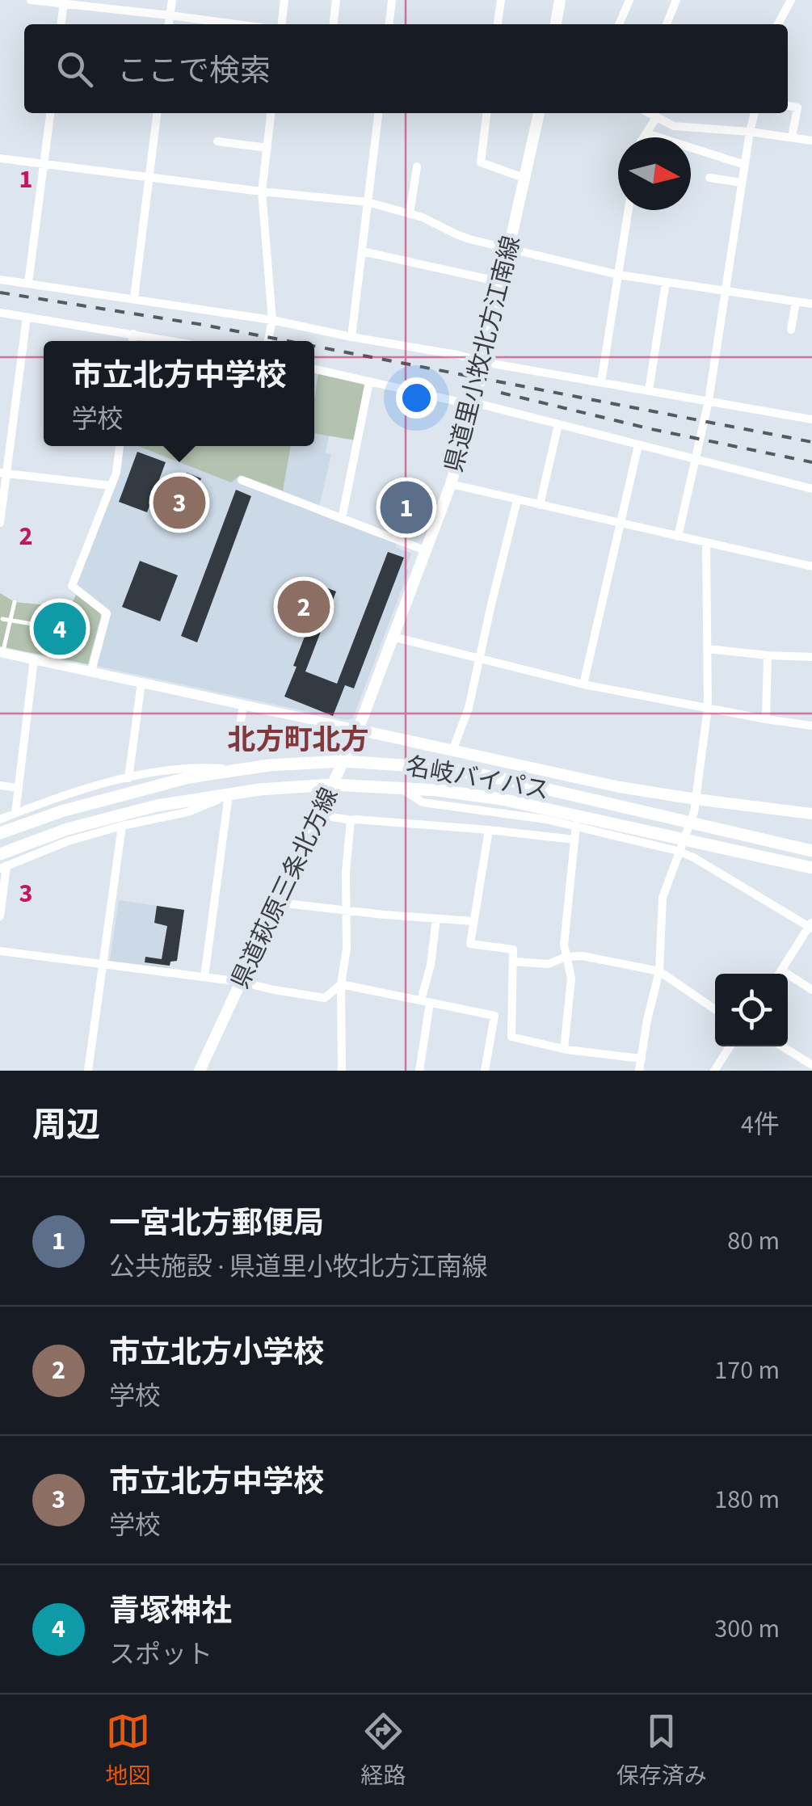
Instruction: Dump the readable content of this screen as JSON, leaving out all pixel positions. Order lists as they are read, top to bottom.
{
  "streets": {
    "highway": ["名岐バイパス"],
    "main road": ["県道里小牧北方江南線", "県道萩原三条北方線"]
  },
  "crossings": [
    ["県道里小牧北方江南線", "県道萩原三条北方線"],
    ["名岐バイパス", "県道萩原三条北方線"]
  ],
  "districts": ["北方町北方"],
  "north": "right",
  "page": {
    "search": "ここで検索",
    "popup": ["市立北方中学校", "学校"],
    "pins": [
      "3",
      "1",
      "2",
      "4"
    ],
    "heading": ["周辺", "4件"],
    "list": [
      {
        "mark": "1",
        "name": "一宮北方郵便局",
        "note": "公共施設 · 県道里小牧北方江南線",
        "value": "80 m"
      },
      {
        "mark": "2",
        "name": "市立北方小学校",
        "note": "学校",
        "value": "170 m"
      },
      {
        "mark": "3",
        "name": "市立北方中学校",
        "note": "学校",
        "value": "180 m"
      },
      {
        "mark": "4",
        "name": "青塚神社",
        "note": "スポット",
        "value": "300 m"
      }
    ],
    "nav": ["地図", "経路", "保存済み"]
  },
  "grid": {
    "rows": ["1", "2", "3"]
  }
}
